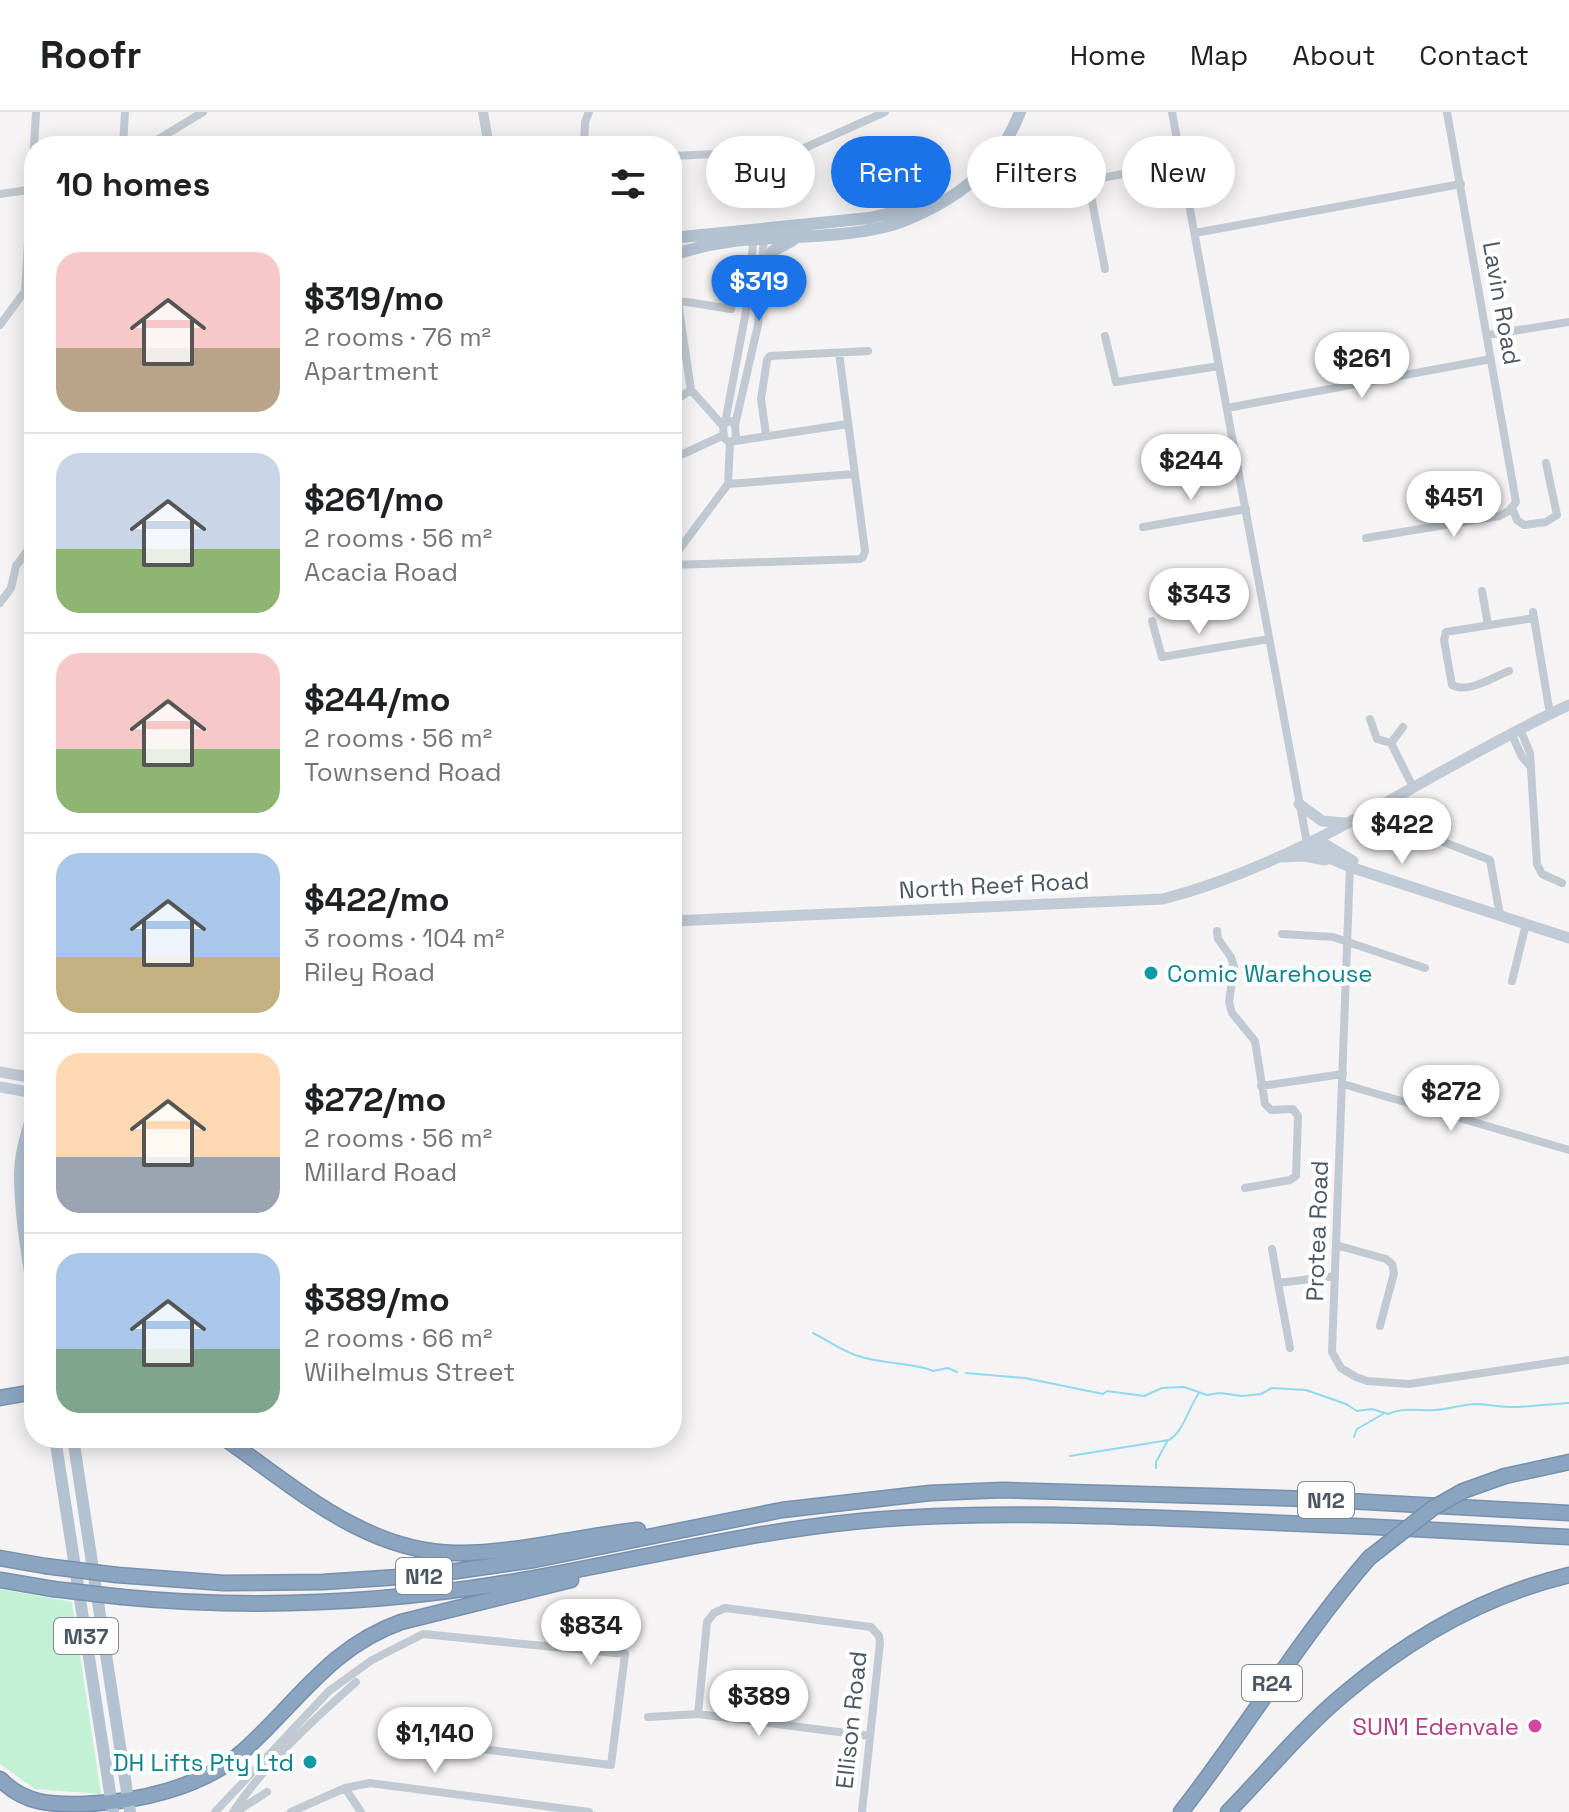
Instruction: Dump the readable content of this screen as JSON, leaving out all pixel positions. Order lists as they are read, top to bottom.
{
  "streets": {
    "highway": ["N12", "R24"],
    "main road": ["North Reef Road", "M37"],
    "street": ["Lavin Road", "Protea Road", "Ellison Road"]
  },
  "places": ["Comic Warehouse", "SUN1 Edenvale", "DH Lifts Pty Ltd"],
  "page": {
    "header": "Roofr",
    "nav": [
      "Home",
      "Map",
      "About",
      "Contact"
    ],
    "chip": [
      "Buy",
      "Rent",
      "Filters",
      "New"
    ],
    "heading": "10 homes",
    "list": [
      {
        "name": "$319/mo",
        "note": "2 rooms · 76 m² · Apartment"
      },
      {
        "name": "$261/mo",
        "note": "2 rooms · 56 m² · Acacia Road"
      },
      {
        "name": "$244/mo",
        "note": "2 rooms · 56 m² · Townsend Road"
      },
      {
        "name": "$422/mo",
        "note": "3 rooms · 104 m² · Riley Road"
      },
      {
        "name": "$272/mo",
        "note": "2 rooms · 56 m² · Millard Road"
      },
      {
        "name": "$389/mo",
        "note": "2 rooms · 66 m² · Wilhelmus Street"
      }
    ],
    "price": [
      "$319",
      "$261",
      "$244",
      "$451",
      "$343",
      "$422",
      "$272",
      "$834",
      "$389",
      "$1,140"
    ]
  }
}
